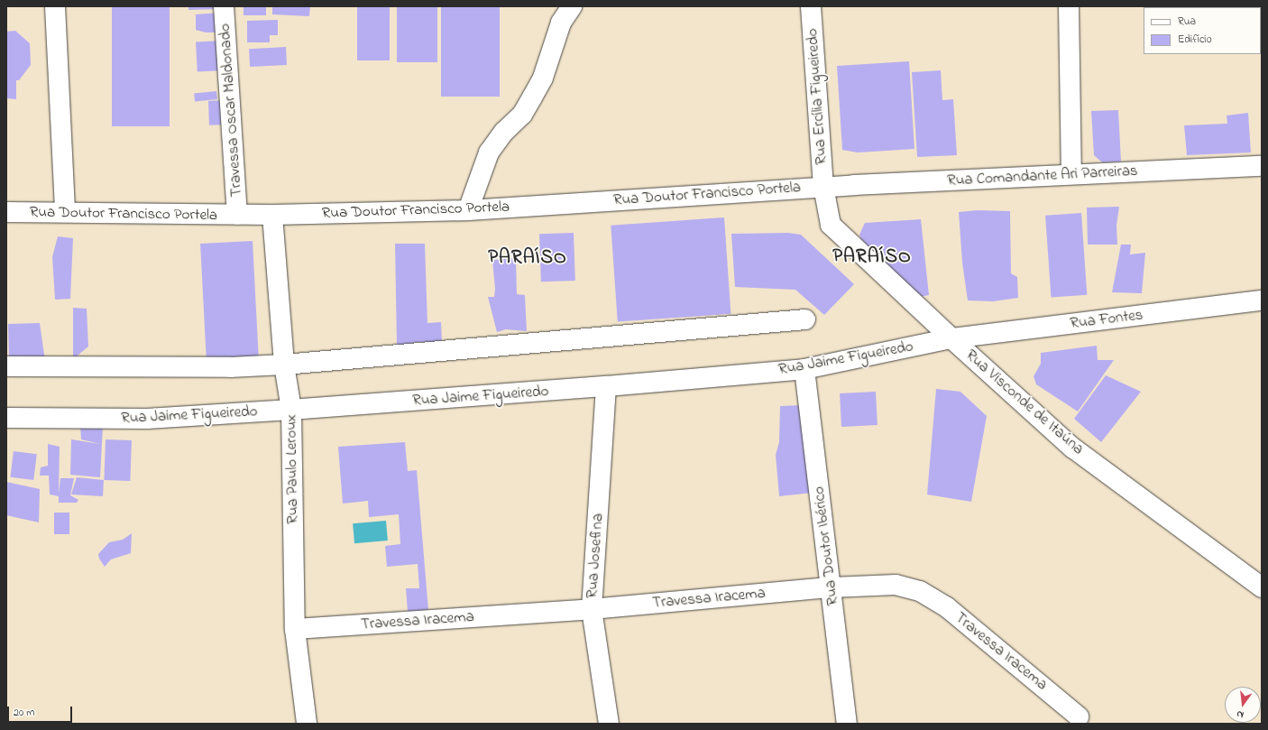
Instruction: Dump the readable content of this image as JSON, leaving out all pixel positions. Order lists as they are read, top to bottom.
{
  "streets": {
    "street": [
      "Rua Ercília Figueiredo",
      "Travessa Oscar Maldonado",
      "Rua Comandante Ari Parreiras",
      "Rua Doutor Francisco Portela",
      "Rua Fontes",
      "Rua Jaime Figueiredo",
      "Rua Visconde de Itaúna",
      "Rua Paulo Leroux",
      "Rua Doutor Ibérico",
      "Rua Josefina",
      "Travessa Iracema"
    ]
  },
  "crossings": [
    ["Rua Ercília Figueiredo", "Rua Comandante Ari Parreiras"],
    ["Rua Ercília Figueiredo", "Rua Doutor Francisco Portela"],
    ["Rua Ercília Figueiredo", "Rua Visconde de Itaúna"],
    ["Travessa Oscar Maldonado", "Rua Doutor Francisco Portela"],
    ["Rua Comandante Ari Parreiras", "Rua Doutor Francisco Portela"],
    ["Rua Comandante Ari Parreiras", "Rua Visconde de Itaúna"],
    ["Rua Doutor Francisco Portela", "Rua Visconde de Itaúna"],
    ["Rua Doutor Francisco Portela", "Rua Paulo Leroux"],
    ["Rua Fontes", "Rua Jaime Figueiredo"],
    ["Rua Fontes", "Rua Visconde de Itaúna"],
    ["Rua Jaime Figueiredo", "Rua Visconde de Itaúna"],
    ["Rua Jaime Figueiredo", "Rua Paulo Leroux"],
    ["Rua Jaime Figueiredo", "Rua Doutor Ibérico"],
    ["Rua Jaime Figueiredo", "Rua Josefina"],
    ["Rua Paulo Leroux", "Travessa Iracema"],
    ["Rua Doutor Ibérico", "Travessa Iracema"],
    ["Rua Josefina", "Travessa Iracema"]
  ],
  "districts": ["PARAÍSO", "PARAÍSO"],
  "legend": ["Rua", "Edifício"],
  "scale_bar": "20 m",
  "north": "bottom"
}
